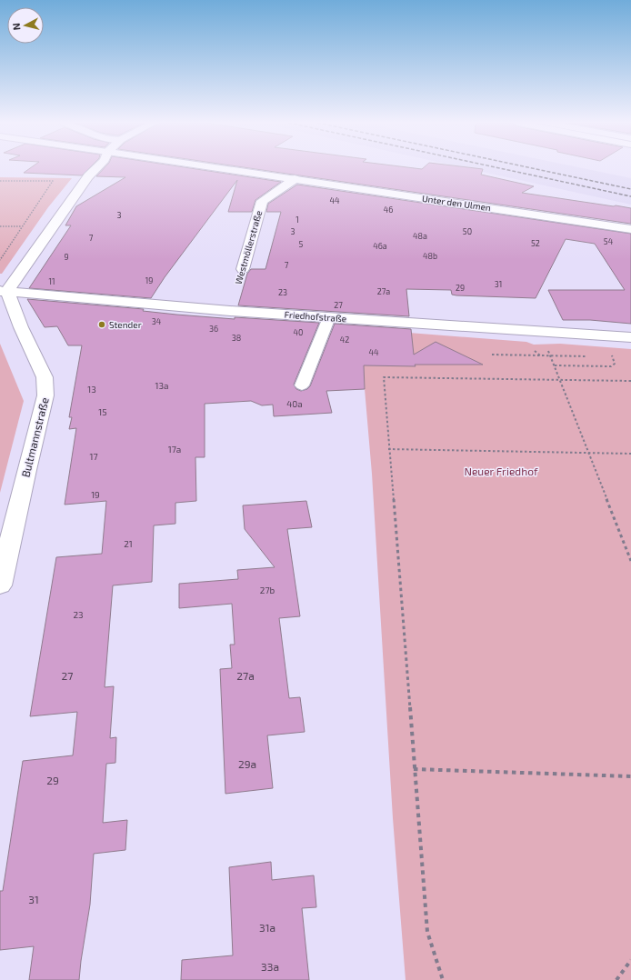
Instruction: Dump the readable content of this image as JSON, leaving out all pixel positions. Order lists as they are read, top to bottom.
{
  "streets": {
    "street": [
      "Unter den Ulmen",
      "Westmöllerstraße",
      "Friedhofstraße",
      "Bultmannstraße"
    ]
  },
  "crossings": [
    ["Unter den Ulmen", "Westmöllerstraße"],
    ["Friedhofstraße", "Bultmannstraße"]
  ],
  "parks": ["Neuer Friedhof"],
  "places": ["Stender"],
  "house_numbers": [
    "44",
    "46",
    "3",
    "1",
    "3",
    "50",
    "48a",
    "7",
    "54",
    "52",
    "5",
    "46a",
    "48b",
    "9",
    "7",
    "19",
    "11",
    "31",
    "29",
    "27a",
    "23",
    "27",
    "34",
    "36",
    "40",
    "38",
    "42",
    "44",
    "13a",
    "13",
    "40a",
    "15",
    "17a",
    "17",
    "19",
    "21",
    "27b",
    "23",
    "27",
    "27a",
    "29a",
    "29",
    "31",
    "31a",
    "33a"
  ],
  "north": "left"
}
